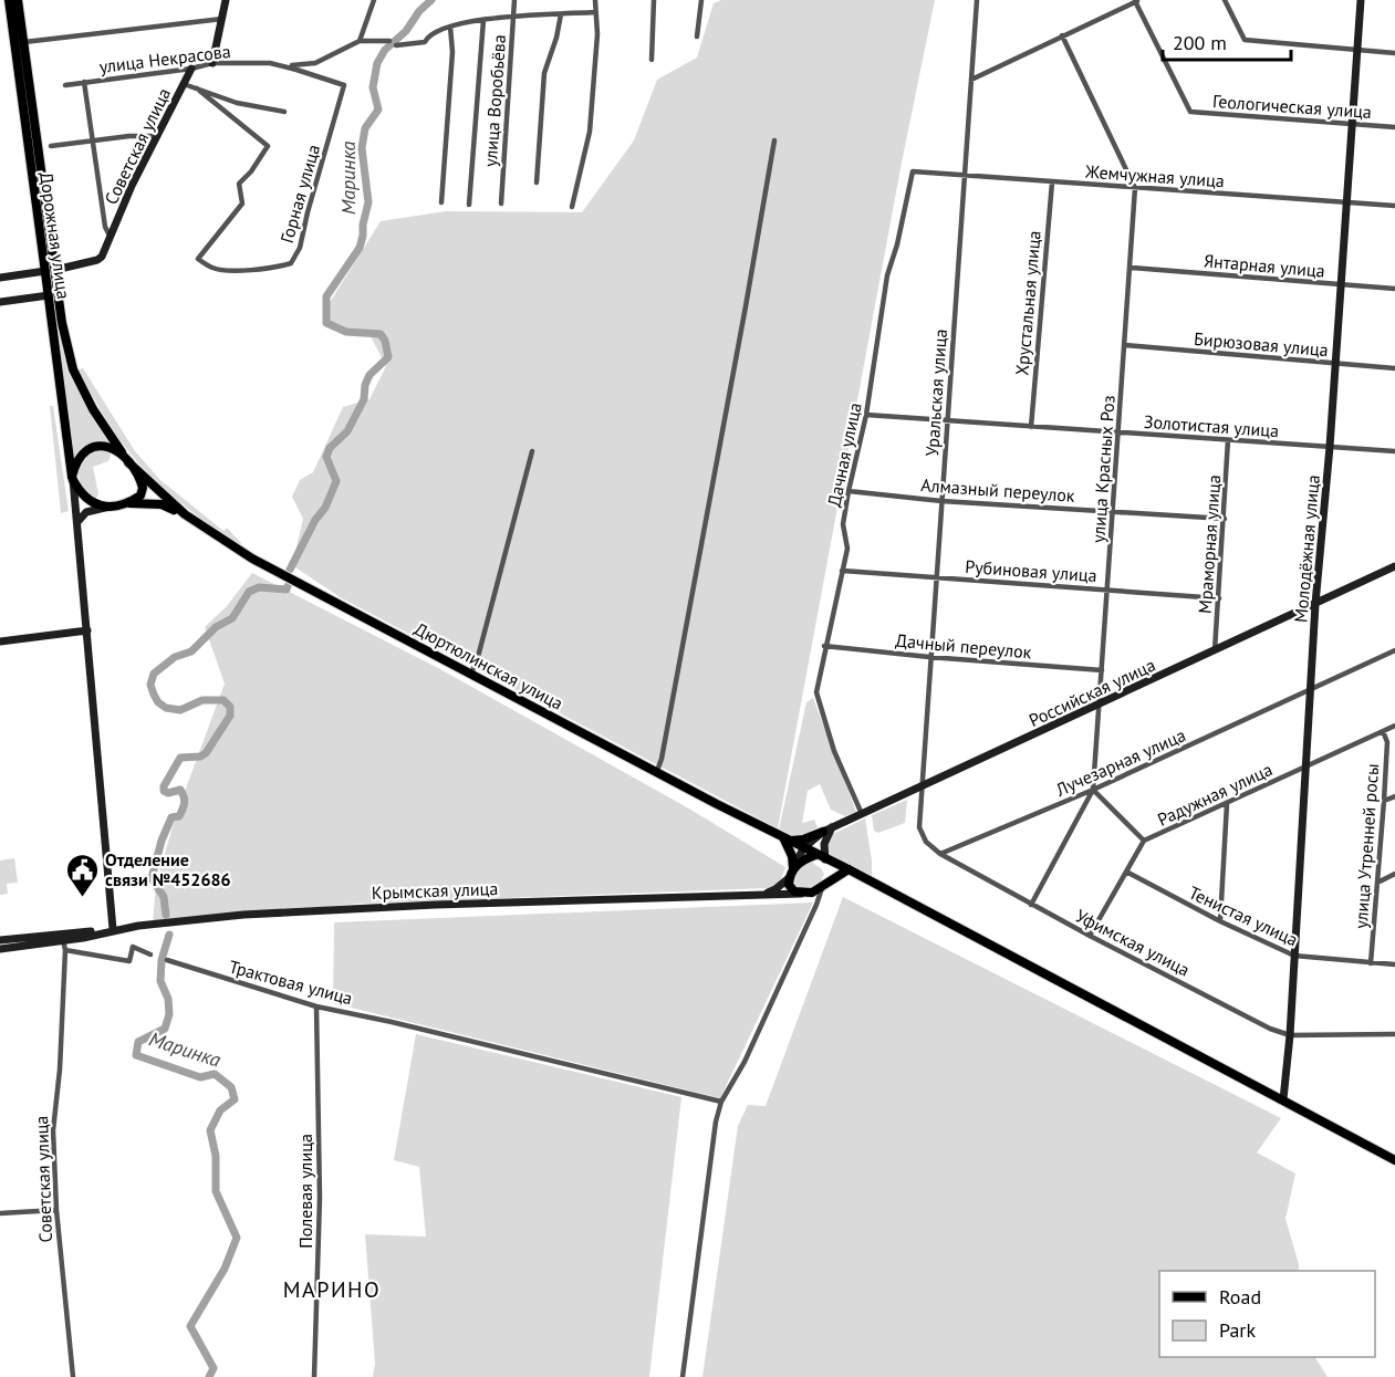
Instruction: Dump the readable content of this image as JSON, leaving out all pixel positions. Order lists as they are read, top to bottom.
{
  "streets": {
    "main road": [
      "Советская улица",
      "Дорожная улица",
      "Молодёжная улица",
      "Дюртюлинская улица",
      "Российская улица",
      "Крымская улица"
    ],
    "street": [
      "улица Некрасова",
      "улица Воробьёва",
      "Геологическая улица",
      "Жемчужная улица",
      "Горная улица",
      "Янтарная улица",
      "Хрустальная улица",
      "Бирюзовая улица",
      "Уральская улица",
      "Золотистая улица",
      "Дачная улица",
      "улица Красных Роз",
      "Алмазный переулок",
      "Мраморная улица",
      "Рубиновая улица",
      "Дачный переулок",
      "Лучезарная улица",
      "Радужная улица",
      "улица Утренней росы",
      "Тенистая улица",
      "Уфимская улица",
      "Трактовая улица",
      "Полевая улица"
    ]
  },
  "crossings": [
    ["улица Некрасова", "Советская улица"],
    ["улица Некрасова", "Горная улица"],
    ["Геологическая улица", "Молодёжная улица"],
    ["Советская улица", "Дорожная улица"],
    ["Жемчужная улица", "Хрустальная улица"],
    ["Жемчужная улица", "Уральская улица"],
    ["Жемчужная улица", "Дачная улица"],
    ["Жемчужная улица", "улица Красных Роз"],
    ["Жемчужная улица", "Молодёжная улица"],
    ["Дорожная улица", "Дюртюлинская улица"],
    ["Дорожная улица", "Крымская улица"],
    ["Янтарная улица", "улица Красных Роз"],
    ["Янтарная улица", "Молодёжная улица"],
    ["Хрустальная улица", "Золотистая улица"],
    ["Бирюзовая улица", "улица Красных Роз"],
    ["Бирюзовая улица", "Молодёжная улица"],
    ["Уральская улица", "Золотистая улица"],
    ["Уральская улица", "Алмазный переулок"],
    ["Уральская улица", "Рубиновая улица"],
    ["Уральская улица", "Дачный переулок"],
    ["Уральская улица", "Российская улица"],
    ["Уральская улица", "Уфимская улица"],
    ["Золотистая улица", "Дачная улица"],
    ["Золотистая улица", "улица Красных Роз"],
    ["Золотистая улица", "Мраморная улица"],
    ["Золотистая улица", "Молодёжная улица"],
    ["Дачная улица", "Алмазный переулок"],
    ["Дачная улица", "Рубиновая улица"],
    ["Дачная улица", "Дачный переулок"],
    ["Дачная улица", "Российская улица"],
    ["улица Красных Роз", "Алмазный переулок"],
    ["улица Красных Роз", "Рубиновая улица"],
    ["улица Красных Роз", "Дачный переулок"],
    ["улица Красных Роз", "Российская улица"],
    ["улица Красных Роз", "Лучезарная улица"],
    ["улица Красных Роз", "Уфимская улица"],
    ["Алмазный переулок", "Мраморная улица"],
    ["Мраморная улица", "Рубиновая улица"],
    ["Мраморная улица", "Российская улица"],
    ["Молодёжная улица", "Российская улица"],
    ["Молодёжная улица", "Лучезарная улица"],
    ["Молодёжная улица", "Радужная улица"],
    ["Молодёжная улица", "Тенистая улица"],
    ["Молодёжная улица", "Уфимская улица"],
    ["Дюртюлинская улица", "Российская улица"],
    ["Дюртюлинская улица", "Крымская улица"],
    ["Российская улица", "Уфимская улица"],
    ["Лучезарная улица", "Уфимская улица"],
    ["Радужная улица", "улица Утренней росы"],
    ["Радужная улица", "Тенистая улица"],
    ["Радужная улица", "Уфимская улица"],
    ["улица Утренней росы", "Тенистая улица"],
    ["Трактовая улица", "Полевая улица"]
  ],
  "districts": ["МАРИНО"],
  "water": ["Маринка"],
  "places": {
    "public building": ["Отделение связи №452686"]
  },
  "legend": ["Road", "Park"],
  "scale_bar": "200 m"
}
